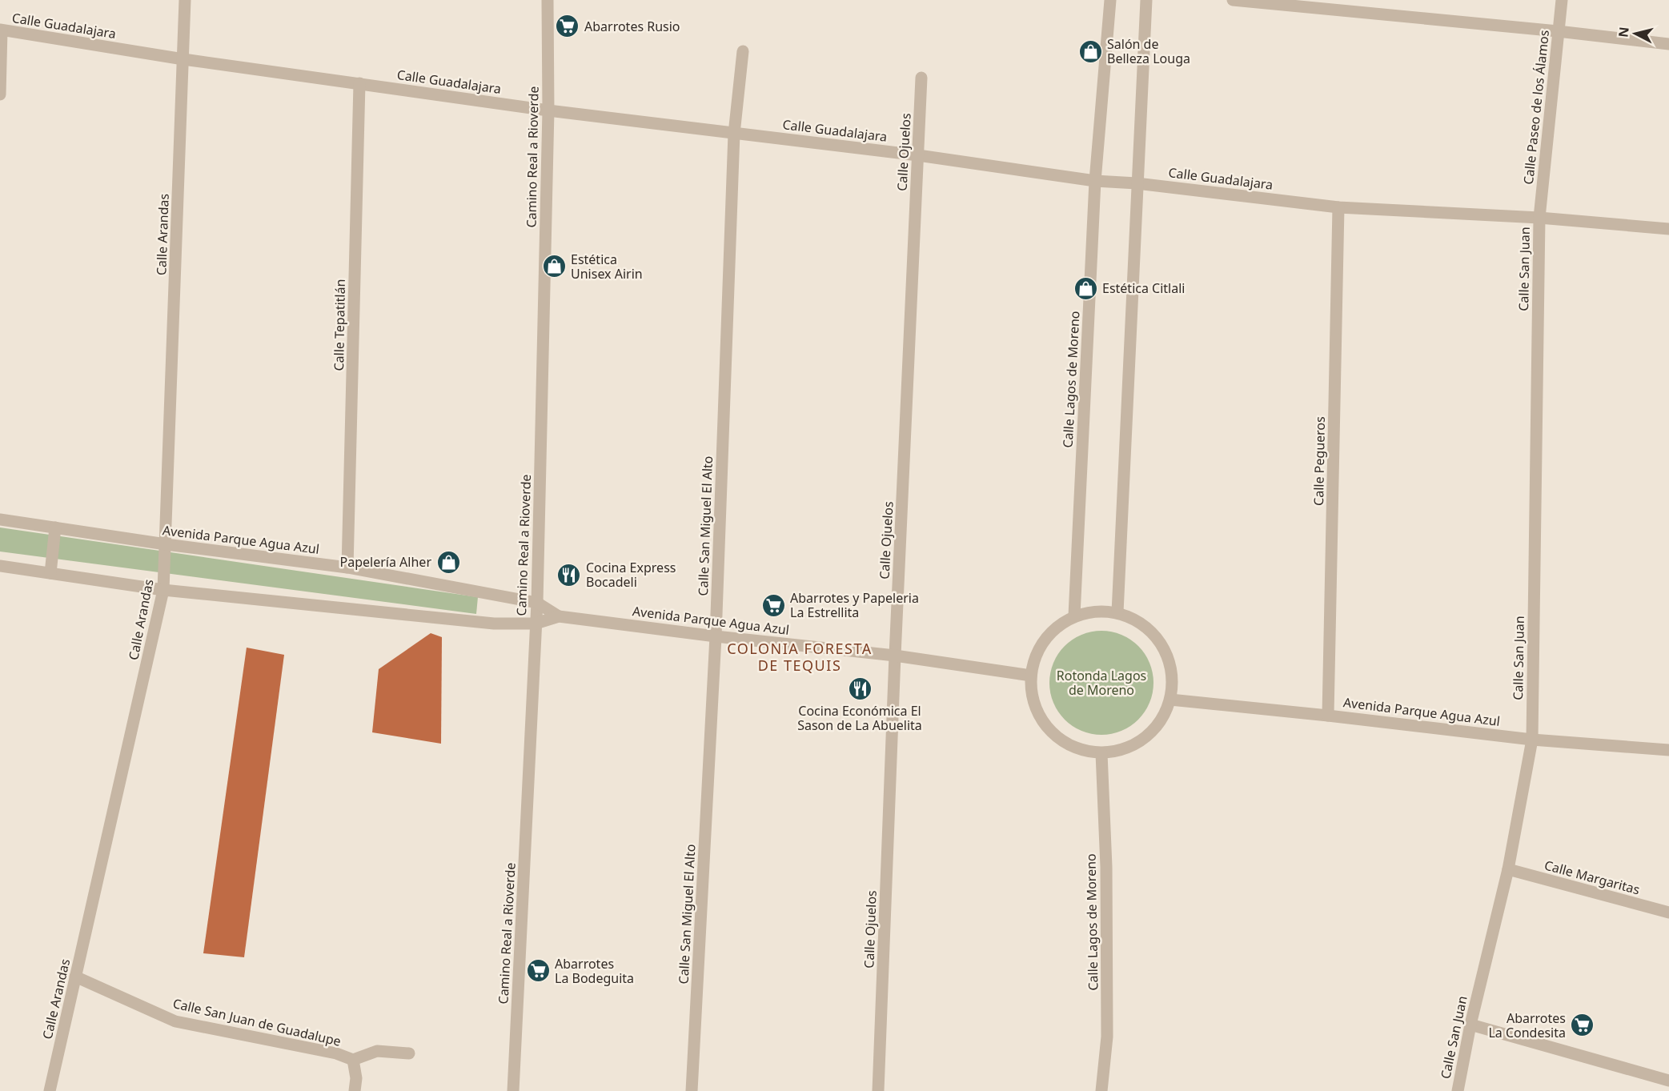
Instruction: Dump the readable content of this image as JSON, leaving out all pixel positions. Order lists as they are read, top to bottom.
{
  "streets": {
    "street": [
      "Calle Guadalajara",
      "Calle Paseo de los Álamos",
      "Calle Ojuelos",
      "Camino Real a Rioverde",
      "Calle Arandas",
      "Calle San Juan",
      "Calle Tepatitlán",
      "Calle Lagos de Moreno",
      "Calle Pegueros",
      "Calle San Miguel El Alto",
      "Avenida Parque Agua Azul",
      "Calle Margaritas",
      "Calle San Juan de Guadalupe"
    ]
  },
  "crossings": [
    ["Calle Guadalajara", "Calle Paseo de los Álamos"],
    ["Calle Guadalajara", "Calle Ojuelos"],
    ["Calle Guadalajara", "Camino Real a Rioverde"],
    ["Calle Guadalajara", "Calle Arandas"],
    ["Calle Guadalajara", "Calle San Juan"],
    ["Calle Guadalajara", "Calle Tepatitlán"],
    ["Calle Guadalajara", "Calle Lagos de Moreno"],
    ["Calle Guadalajara", "Calle Pegueros"],
    ["Calle Guadalajara", "Calle San Miguel El Alto"],
    ["Calle Paseo de los Álamos", "Calle San Juan"],
    ["Calle Ojuelos", "Avenida Parque Agua Azul"],
    ["Camino Real a Rioverde", "Avenida Parque Agua Azul"],
    ["Calle Arandas", "Avenida Parque Agua Azul"],
    ["Calle Arandas", "Calle San Juan de Guadalupe"],
    ["Calle San Juan", "Avenida Parque Agua Azul"],
    ["Calle San Juan", "Calle Margaritas"],
    ["Calle Tepatitlán", "Avenida Parque Agua Azul"],
    ["Calle Lagos de Moreno", "Avenida Parque Agua Azul"],
    ["Calle Pegueros", "Avenida Parque Agua Azul"],
    ["Calle San Miguel El Alto", "Avenida Parque Agua Azul"]
  ],
  "districts": ["COLONIA FORESTA DE TEQUIS"],
  "parks": ["Rotonda Lagos de Moreno"],
  "places": {
    "supermarket": [
      "Abarrotes Rusio",
      "Abarrotes y Papeleria La Estrellita",
      "Abarrotes La Bodeguita",
      "Abarrotes La Condesita"
    ],
    "shop": [
      "Salón de Belleza Louga",
      "Estética Unisex Airin",
      "Estética Citlali",
      "Papelería Alher"
    ],
    "restaurant": ["Cocina Express Bocadeli", "Cocina Económica El Sason de La Abuelita"]
  },
  "north": "left"
}
